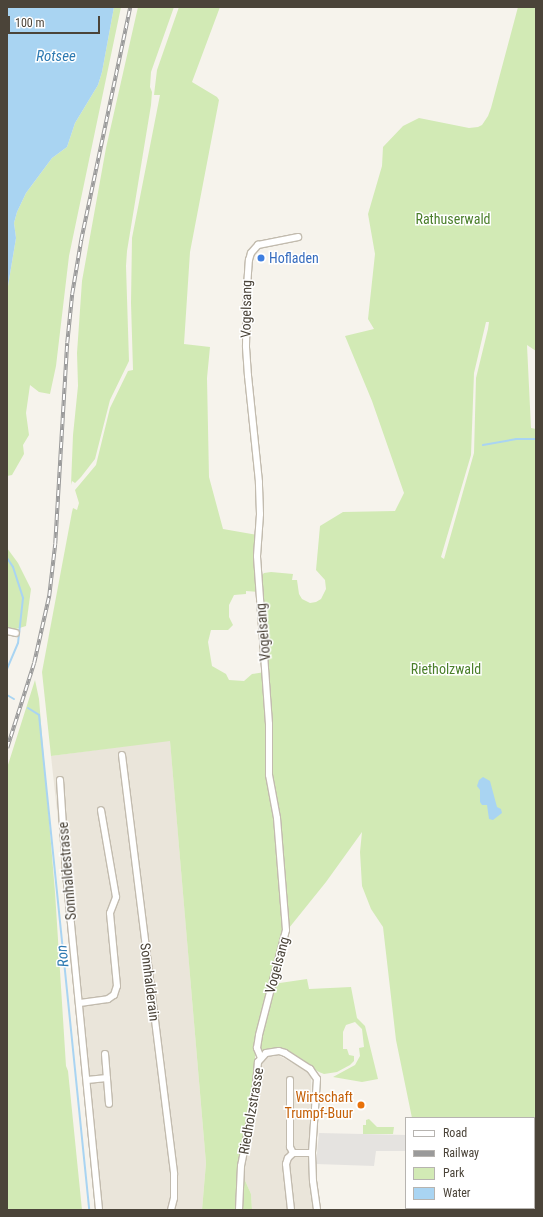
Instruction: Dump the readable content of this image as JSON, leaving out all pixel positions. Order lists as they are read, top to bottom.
{
  "streets": {
    "street": [
      "Vogelsang",
      "Sonnhaldestrasse",
      "Sonnhalderain",
      "Riedholzstrasse"
    ]
  },
  "crossings": [
    ["Vogelsang", "Riedholzstrasse"]
  ],
  "water": ["Rotsee", "Ron"],
  "parks": ["Rathuserwald", "Rietholzwald"],
  "places": ["Hofladen", "Wirtschaft Trumpf-Buur"],
  "legend": [
    "Road",
    "Railway",
    "Park",
    "Water"
  ],
  "scale_bar": "100 m"
}
